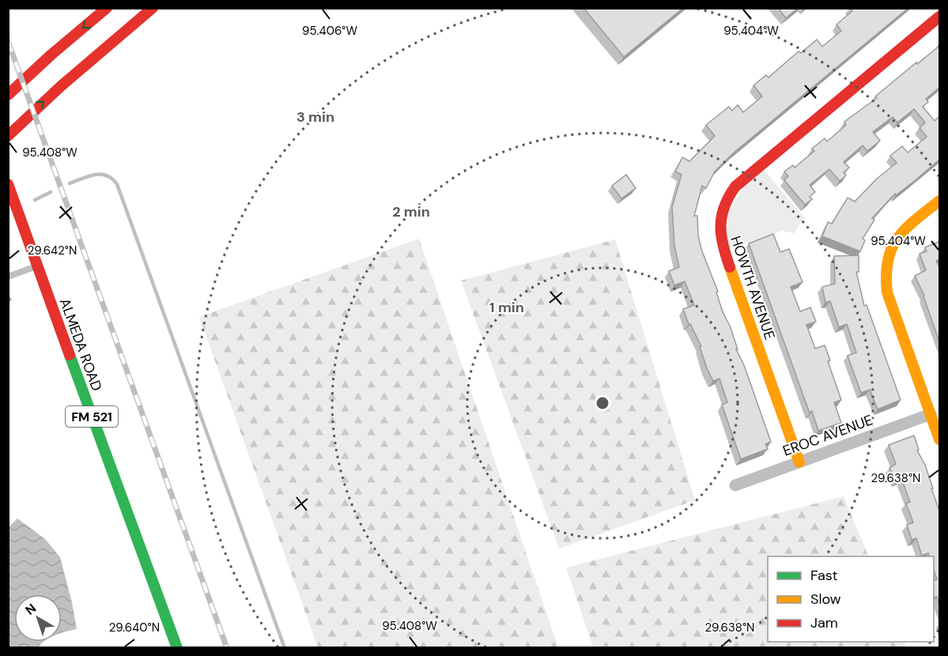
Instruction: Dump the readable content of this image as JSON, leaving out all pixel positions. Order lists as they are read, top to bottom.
{
  "streets": {
    "street": [
      "HOWTH AVENUE",
      "ALMEDA ROAD",
      "FM 521",
      "EROC AVENUE"
    ]
  },
  "crossings": [
    ["HOWTH AVENUE", "EROC AVENUE"]
  ],
  "legend": ["Fast", "Slow", "Jam"],
  "north": "top left",
  "coordinates": [
    "95.406°W",
    "95.404°W",
    "95.408°W",
    "29.642°N",
    "29.638°N",
    "29.640°N"
  ],
  "rings": ["3 min", "2 min", "1 min"]
}
